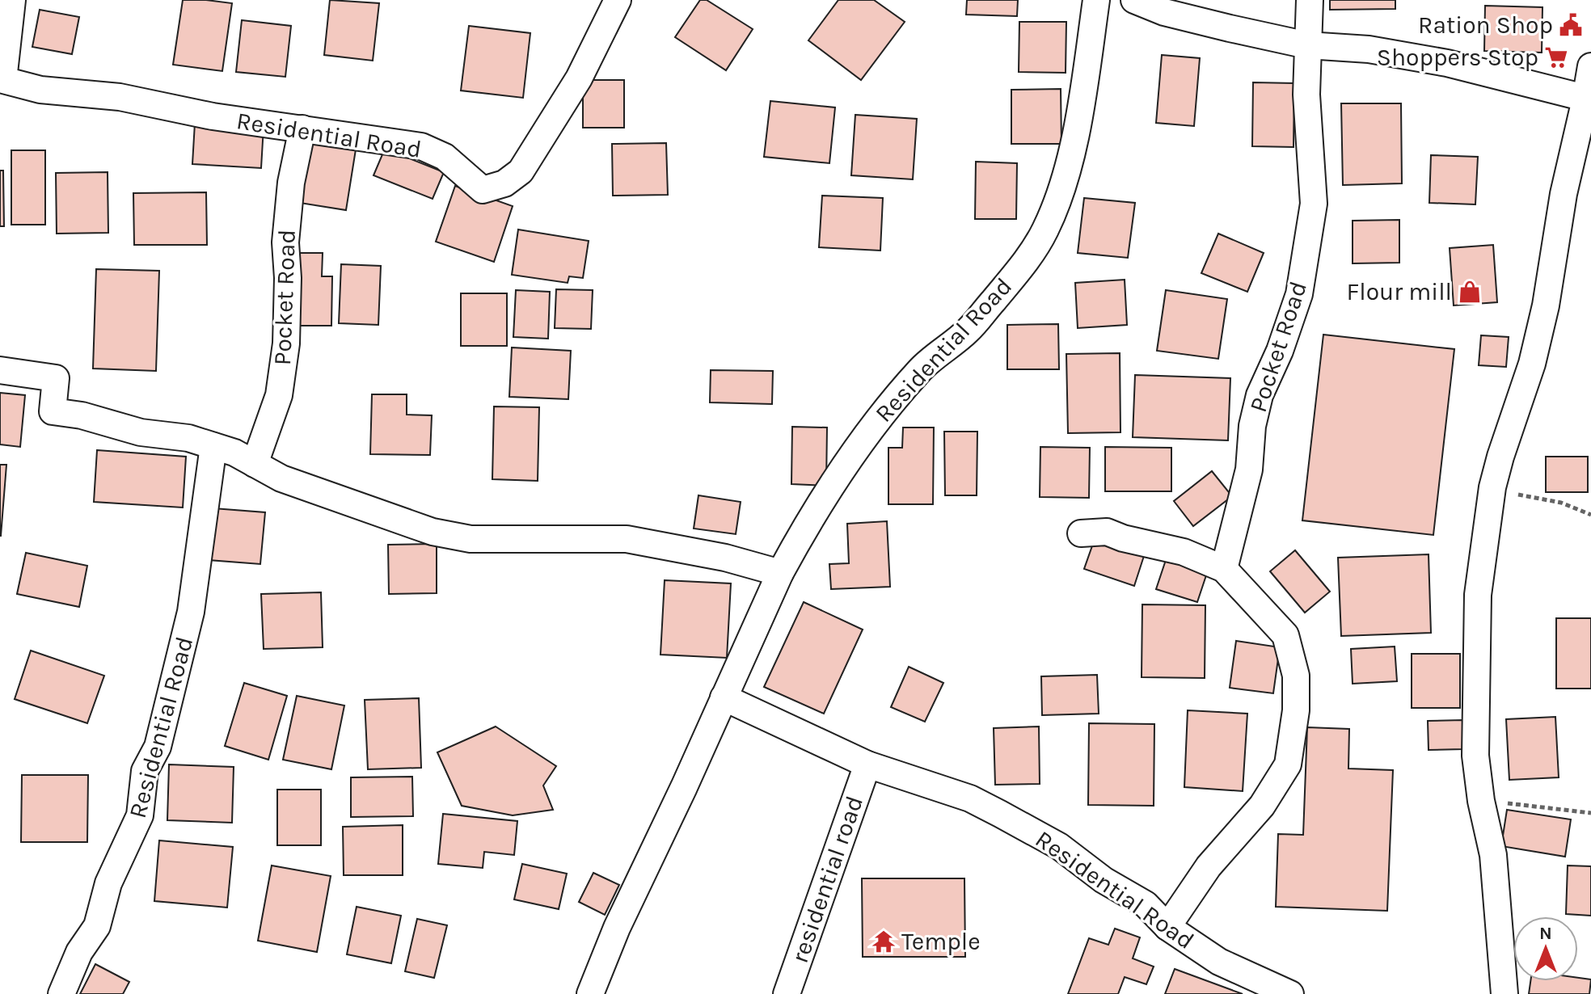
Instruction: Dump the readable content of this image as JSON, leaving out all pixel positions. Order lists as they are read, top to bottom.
{
  "streets": {
    "street": ["Residential Road", "Pocket Road", "residential road"]
  },
  "crossings": [
    ["Residential Road", "Pocket Road"],
    ["Residential Road", "residential road"]
  ],
  "places": {
    "public building": ["Ration Shop"],
    "supermarket": ["Shoppers Stop"],
    "shop": ["Flour mill"],
    "temple": ["Temple"]
  },
  "north": "top"
}
